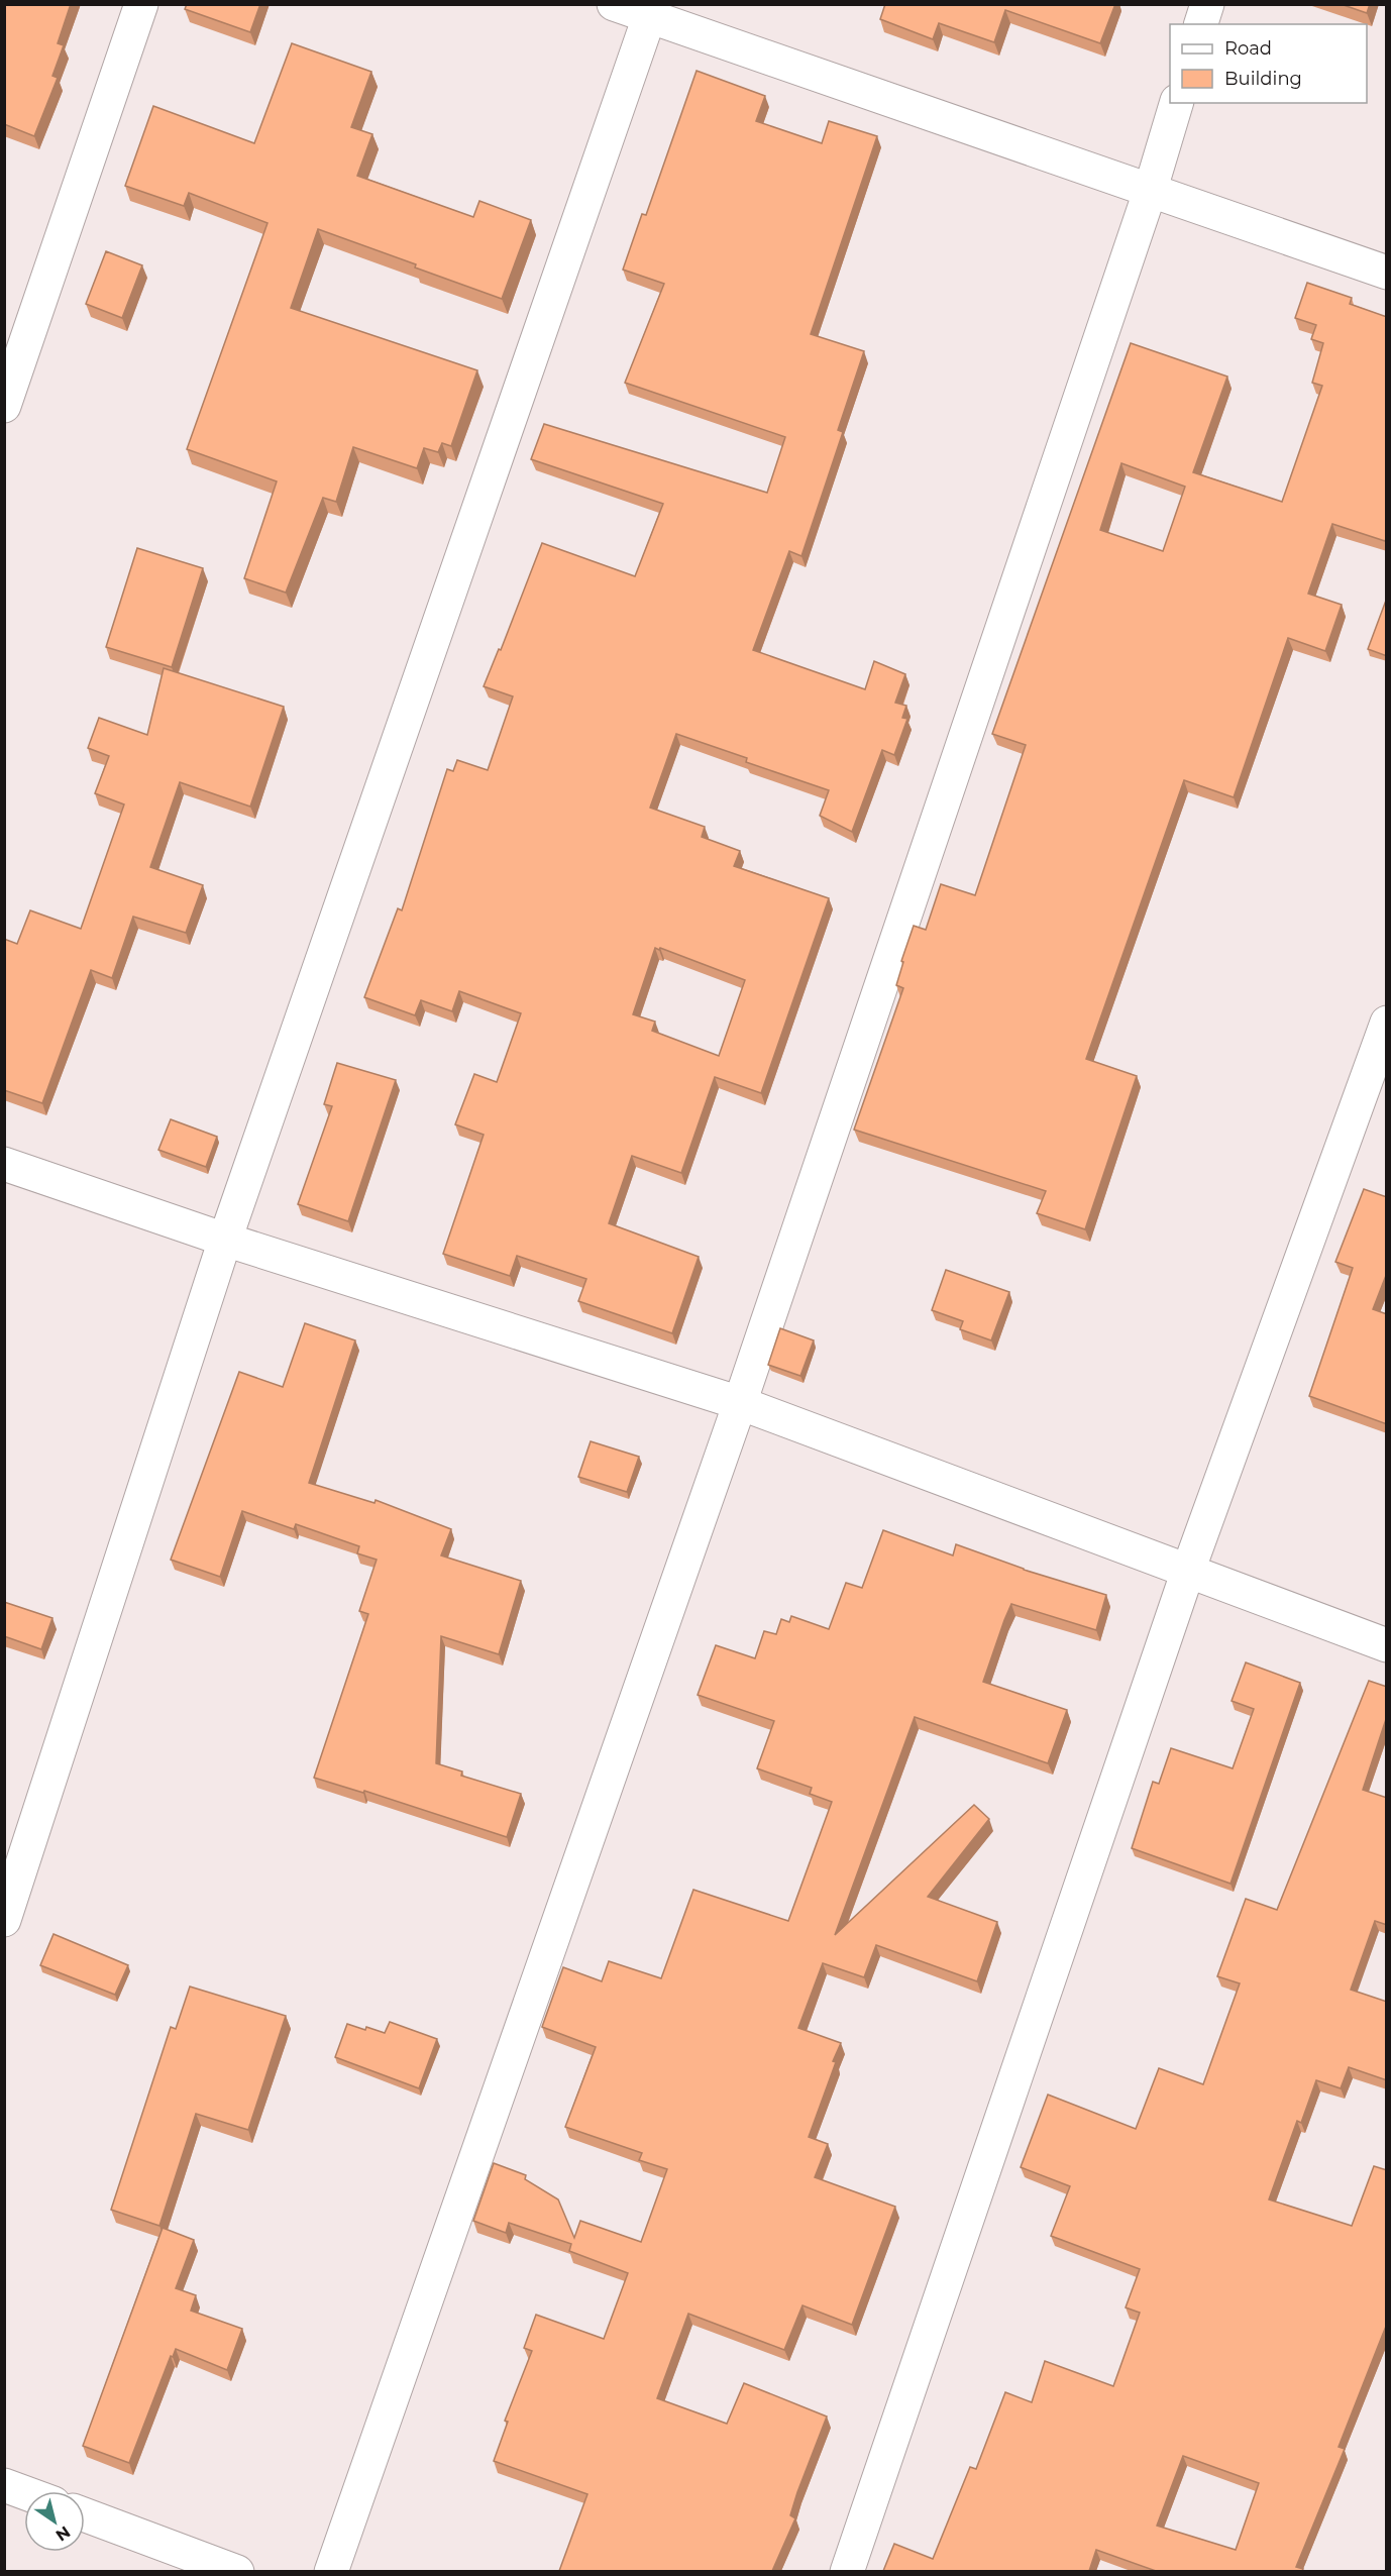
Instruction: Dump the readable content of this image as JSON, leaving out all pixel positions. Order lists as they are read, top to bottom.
{
  "legend": ["Road", "Building"],
  "north": "bottom right"
}
